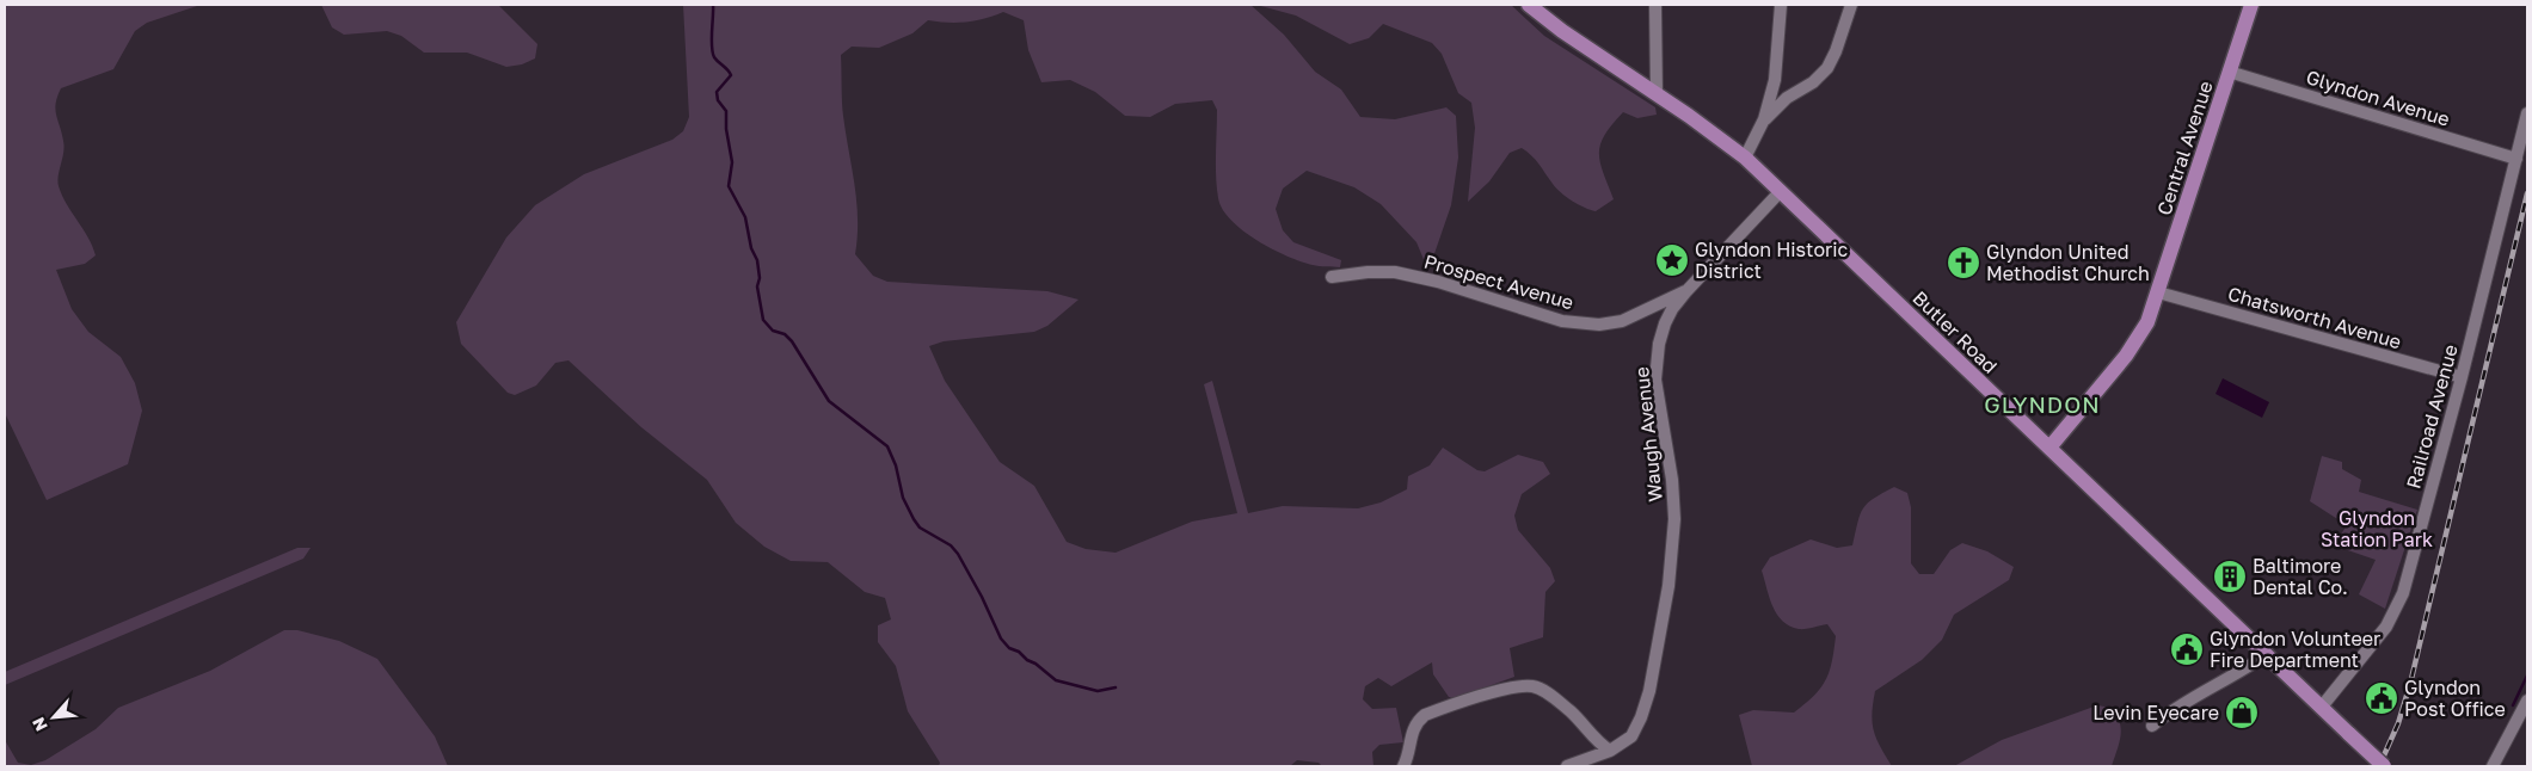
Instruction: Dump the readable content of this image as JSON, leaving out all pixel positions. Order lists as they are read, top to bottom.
{
  "streets": {
    "main road": ["Central Avenue", "Butler Road"],
    "street": [
      "Glyndon Avenue",
      "Prospect Avenue",
      "Chatsworth Avenue",
      "Railroad Avenue",
      "Waugh Avenue"
    ]
  },
  "crossings": [
    ["Glyndon Avenue", "Central Avenue"],
    ["Glyndon Avenue", "Railroad Avenue"],
    ["Central Avenue", "Chatsworth Avenue"],
    ["Central Avenue", "Butler Road"],
    ["Prospect Avenue", "Waugh Avenue"],
    ["Chatsworth Avenue", "Railroad Avenue"],
    ["Butler Road", "Railroad Avenue"],
    ["Butler Road", "Waugh Avenue"]
  ],
  "districts": ["GLYNDON"],
  "parks": ["Glyndon Station Park"],
  "places": {
    "place": ["Glyndon Historic District"],
    "church": ["Glyndon United Methodist Church"],
    "building": ["Baltimore Dental Co."],
    "public building": ["Glyndon Volunteer Fire Department", "Glyndon Post Office"],
    "shop": ["Levin Eyecare"]
  },
  "north": "bottom left"
}
